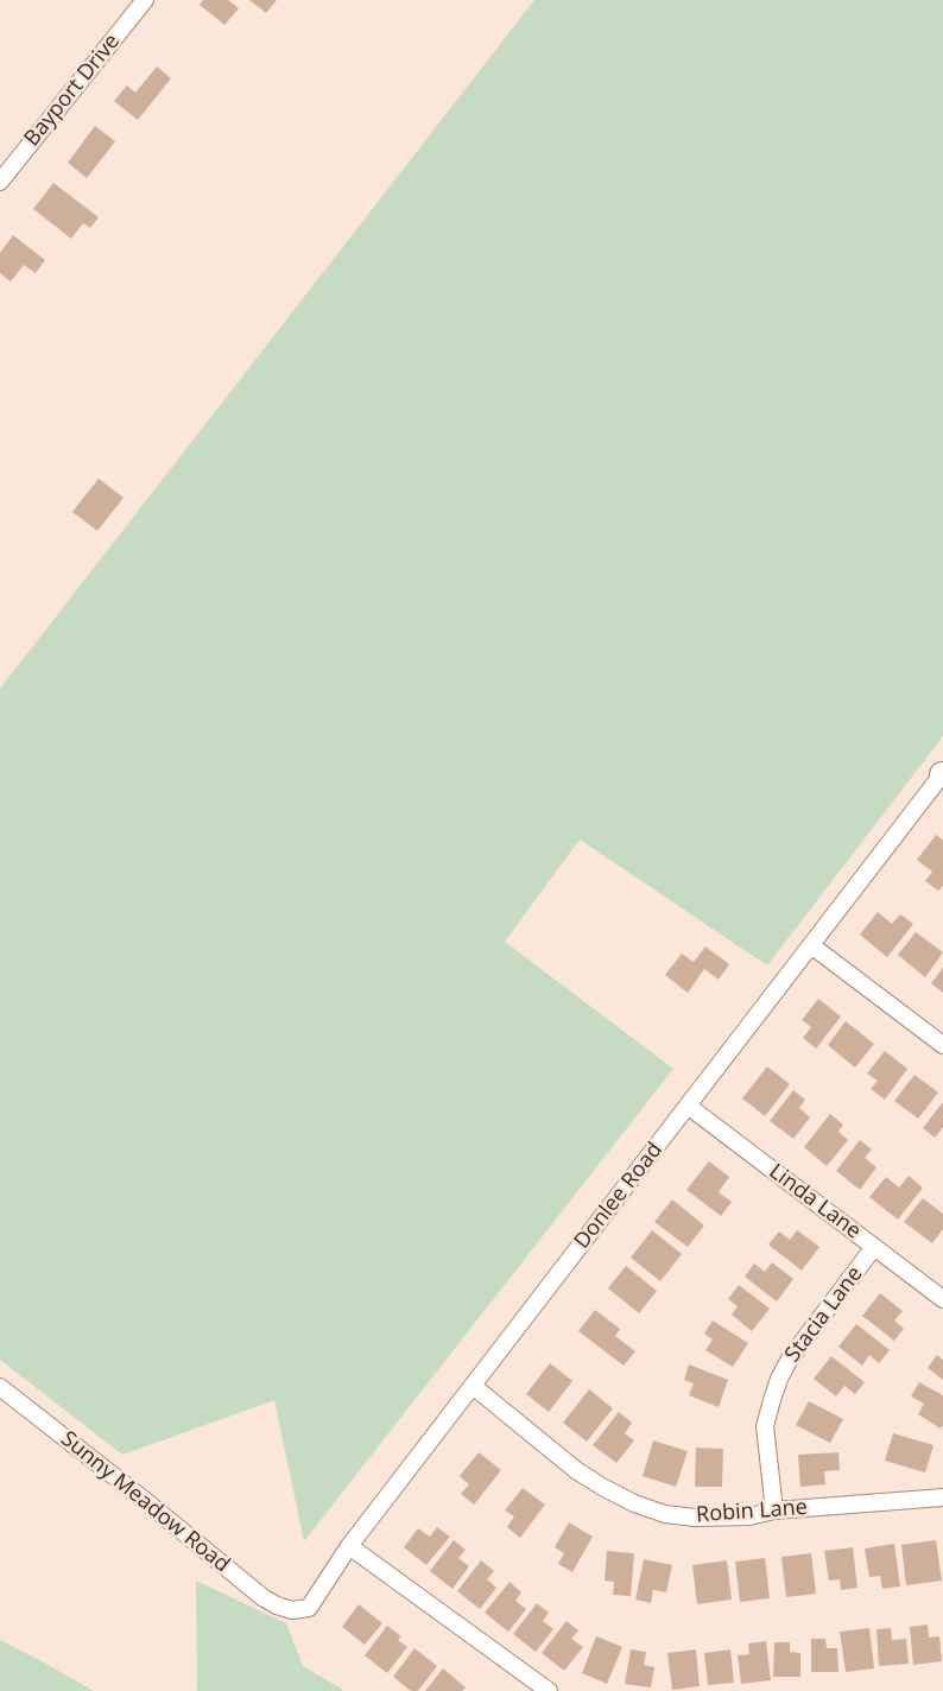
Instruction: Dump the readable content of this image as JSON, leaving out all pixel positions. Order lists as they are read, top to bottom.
{
  "streets": {
    "street": [
      "Bayport Drive",
      "Donlee Road",
      "Linda Lane",
      "Stacia Lane",
      "Sunny Meadow Road",
      "Robin Lane"
    ]
  },
  "crossings": [
    ["Donlee Road", "Linda Lane"],
    ["Donlee Road", "Sunny Meadow Road"],
    ["Donlee Road", "Robin Lane"],
    ["Linda Lane", "Stacia Lane"],
    ["Stacia Lane", "Robin Lane"]
  ]
}
